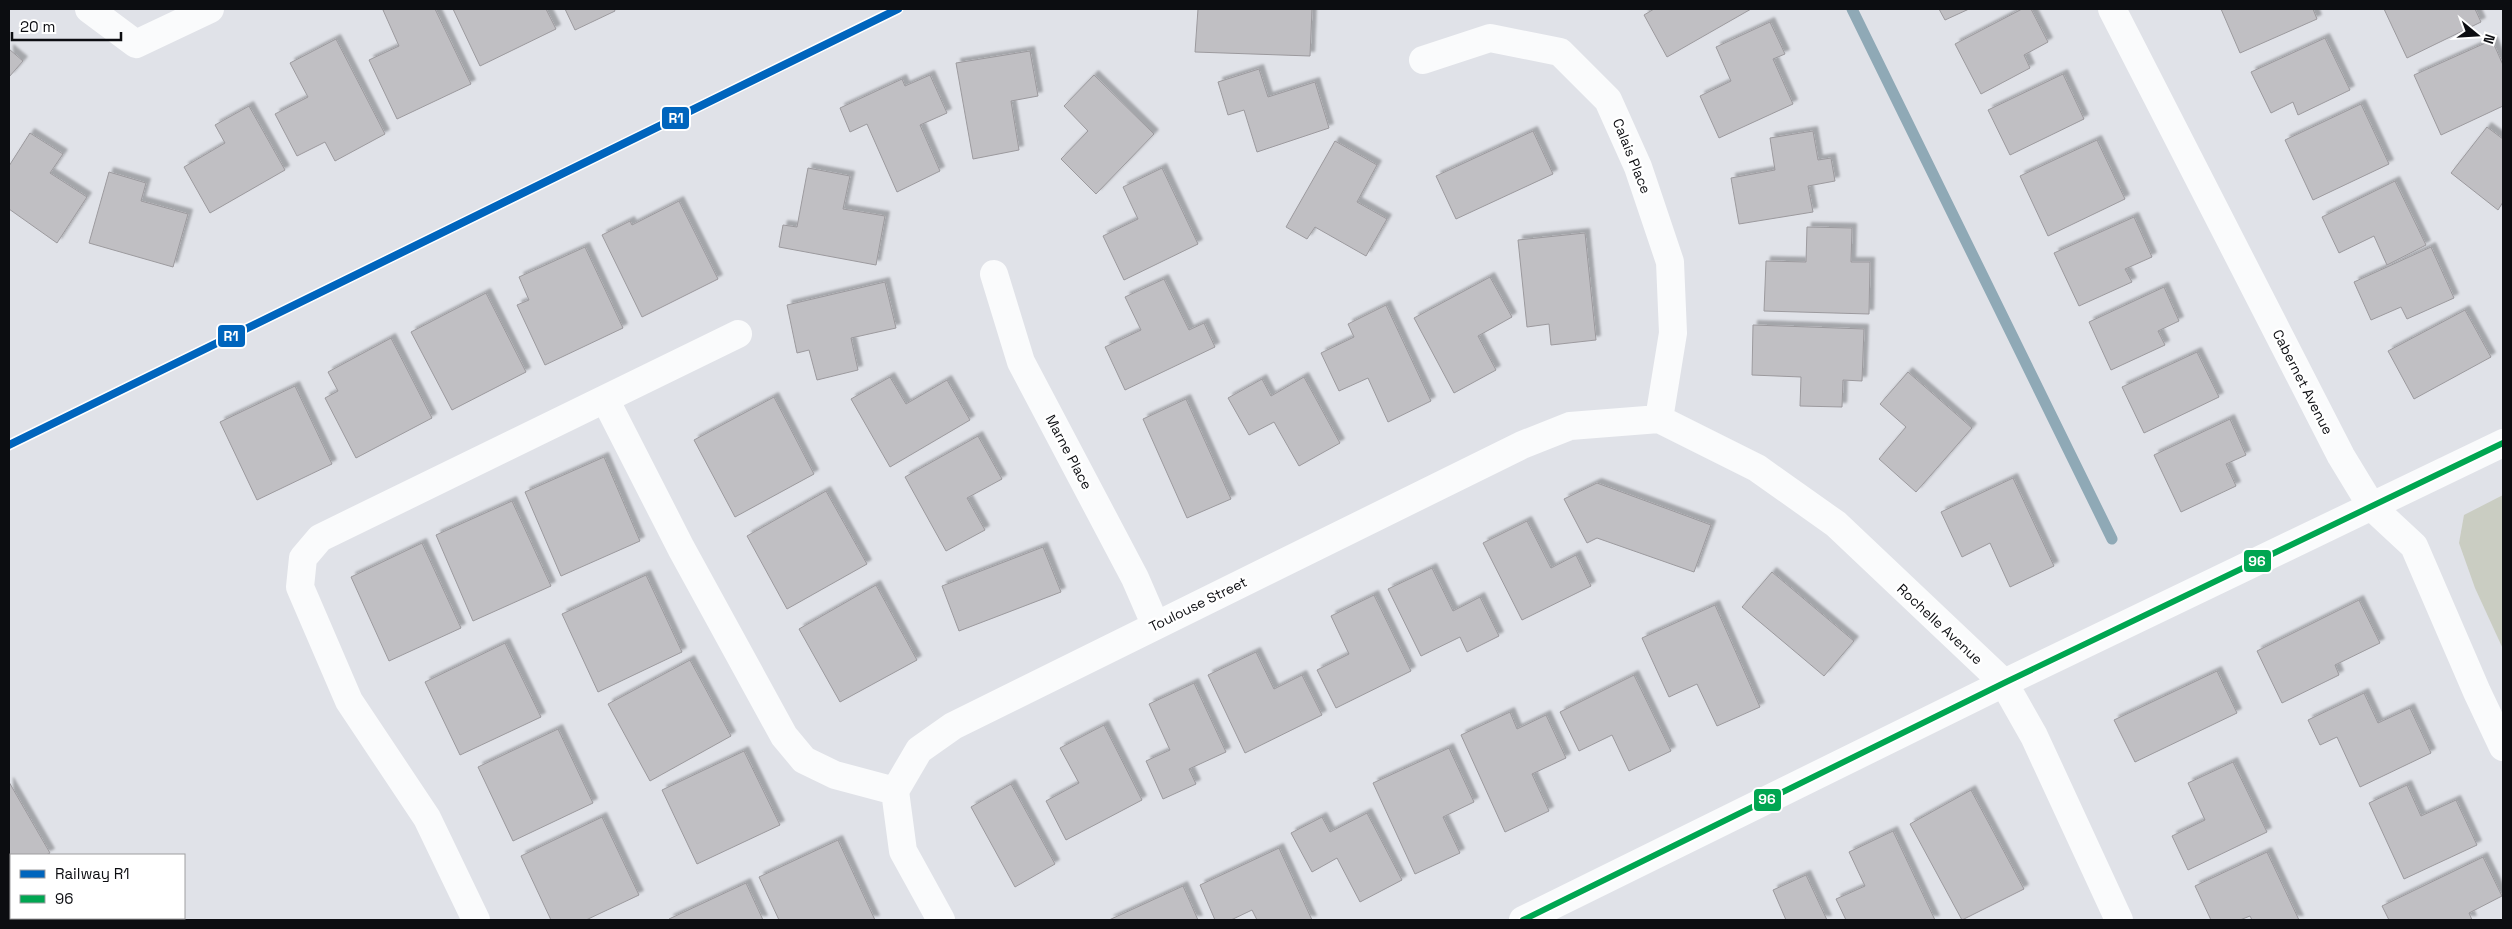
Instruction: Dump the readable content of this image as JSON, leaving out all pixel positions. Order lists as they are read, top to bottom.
{
  "streets": {
    "street": [
      "Calais Place",
      "Cabernet Avenue",
      "Marne Place",
      "Toulouse Street",
      "Rochelle Avenue"
    ]
  },
  "crossings": [
    ["Calais Place", "Toulouse Street"],
    ["Calais Place", "Rochelle Avenue"],
    ["Marne Place", "Toulouse Street"],
    ["Toulouse Street", "Rochelle Avenue"]
  ],
  "lines": ["rail line R1", "transit line 96"],
  "legend": ["Railway R1", "96"],
  "scale_bar": "20 m",
  "north": "right"
}
